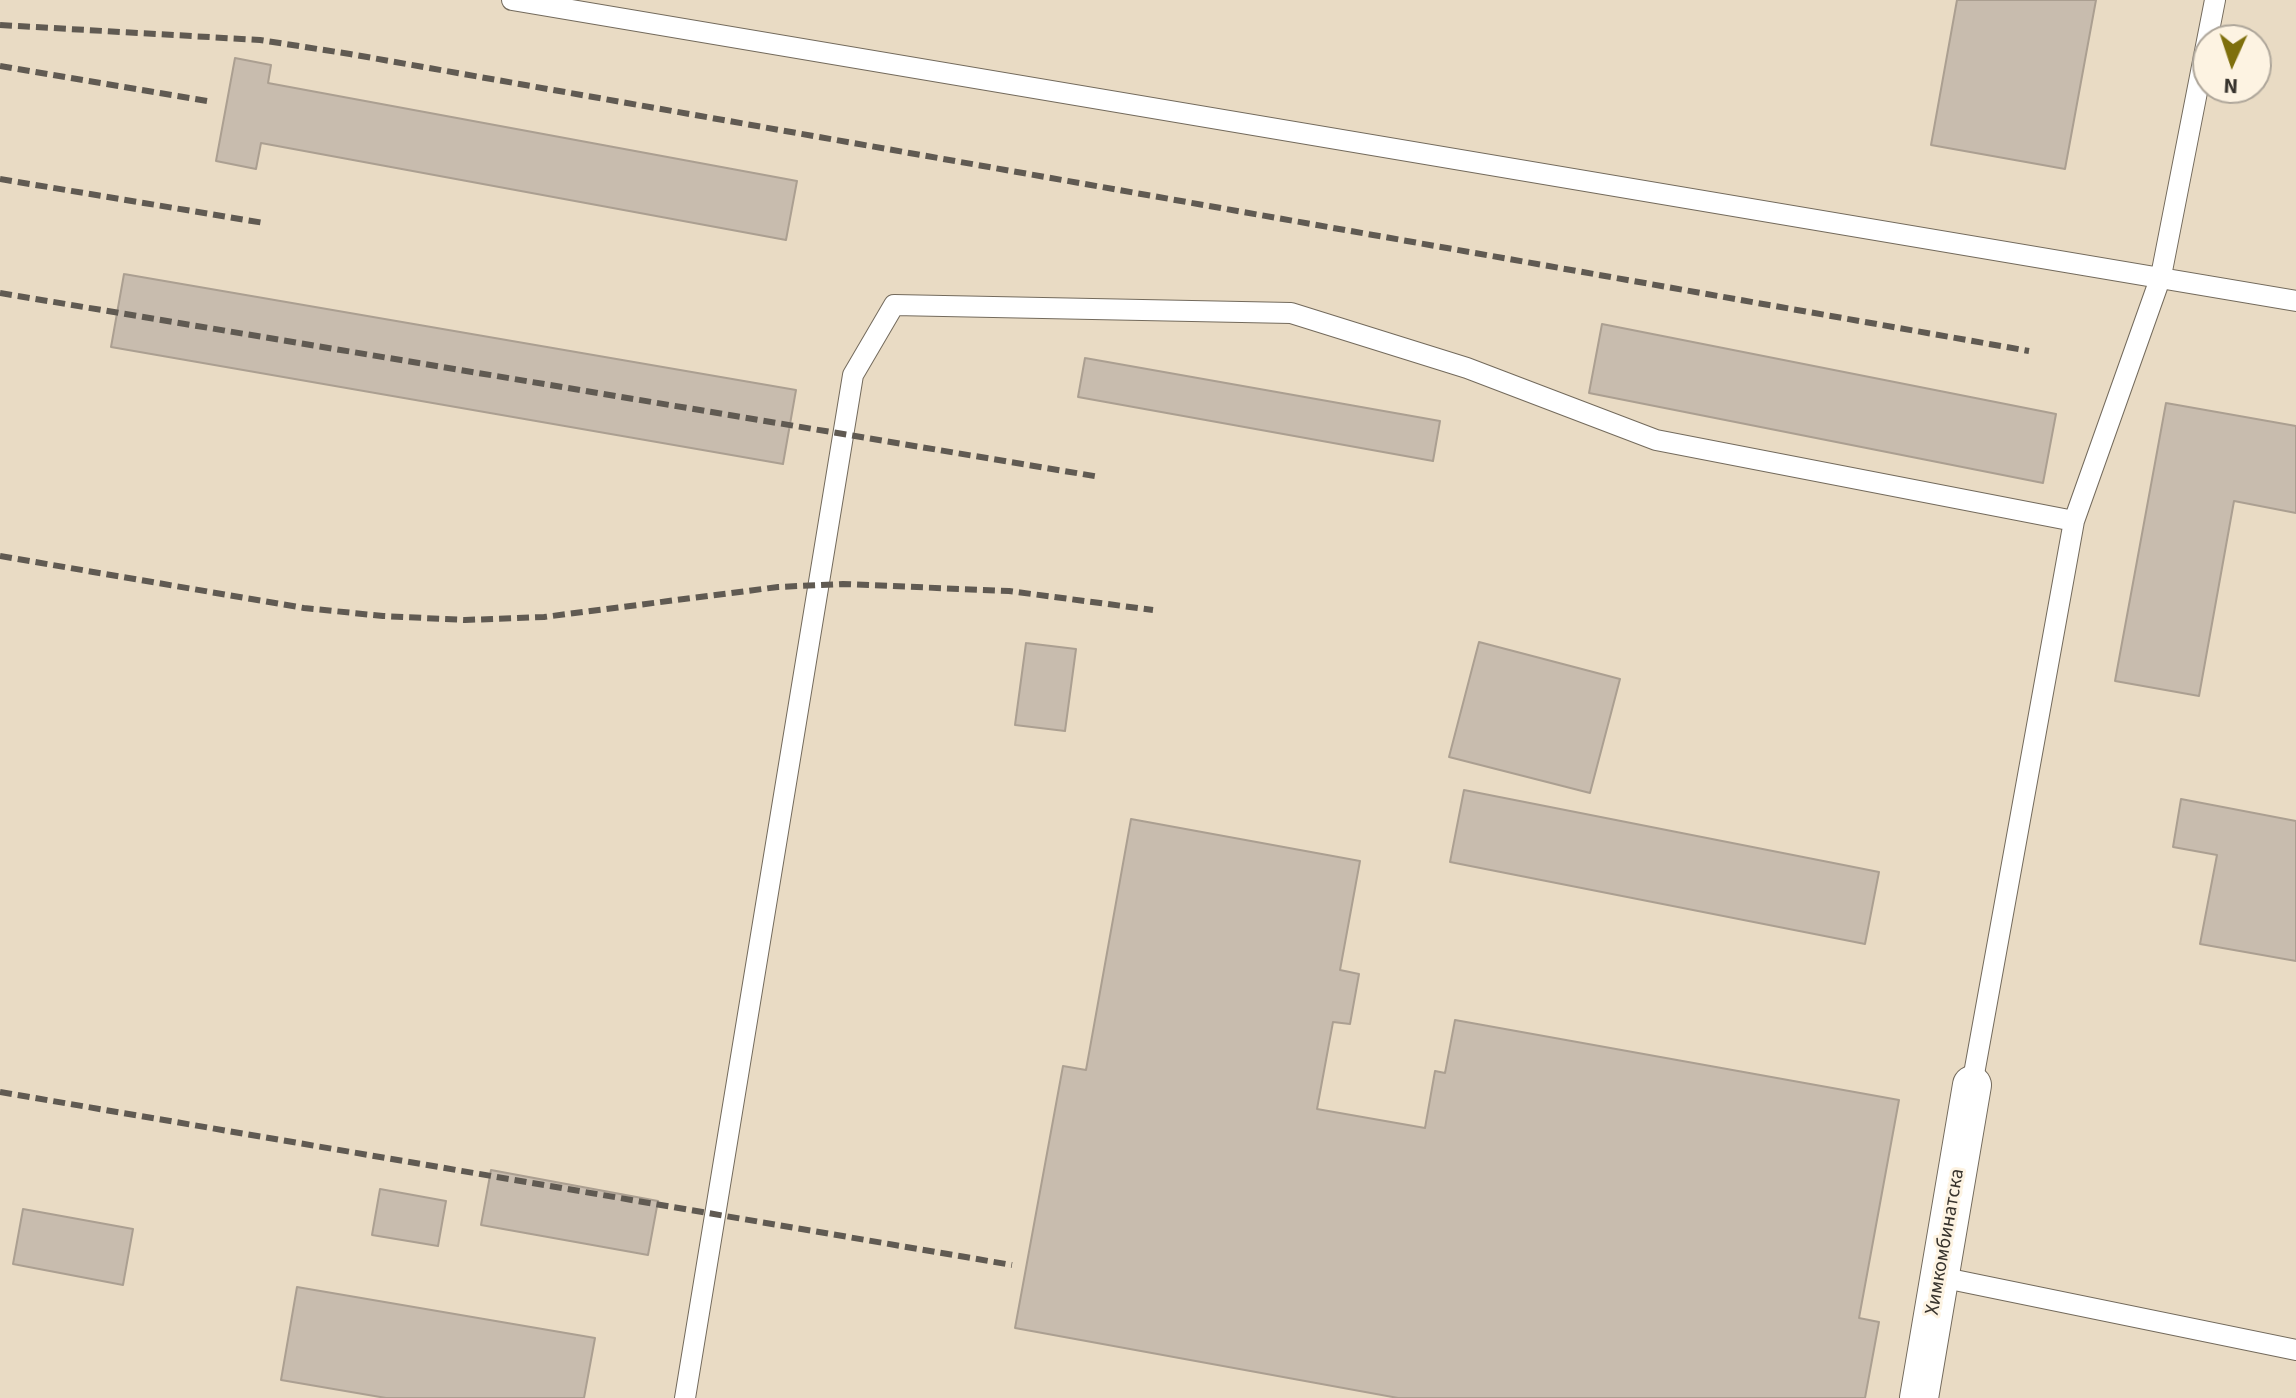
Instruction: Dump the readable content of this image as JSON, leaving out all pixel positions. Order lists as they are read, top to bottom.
{
  "streets": {
    "street": ["Химкомбинатска"]
  },
  "north": "bottom"
}
